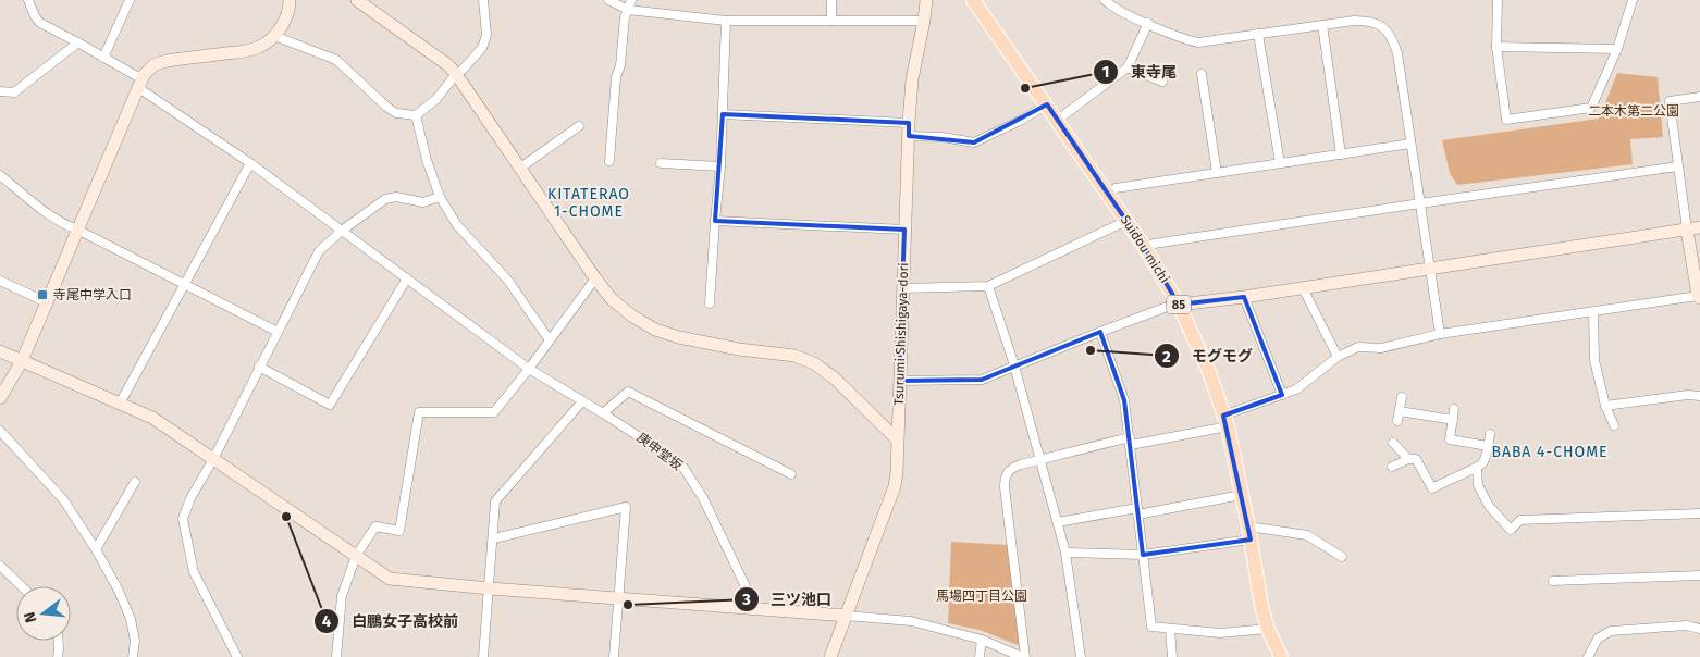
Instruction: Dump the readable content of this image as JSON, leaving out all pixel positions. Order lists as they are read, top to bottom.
{
  "streets": {
    "main road": ["Suidou michi", "85"],
    "street": ["Tsurumi Shishigaya-dori", "庚申堂坂"]
  },
  "districts": ["KITATERAO 1-CHOME", "BABA 4-CHOME"],
  "parks": ["二本木第二公園", "馬場四丁目公園"],
  "places": {
    "other": [
      "東寺尾",
      "モグモグ",
      "白鵬女子高校前",
      "三ツ池口"
    ],
    "transit": ["寺尾中学入口"]
  },
  "north": "left"
}
